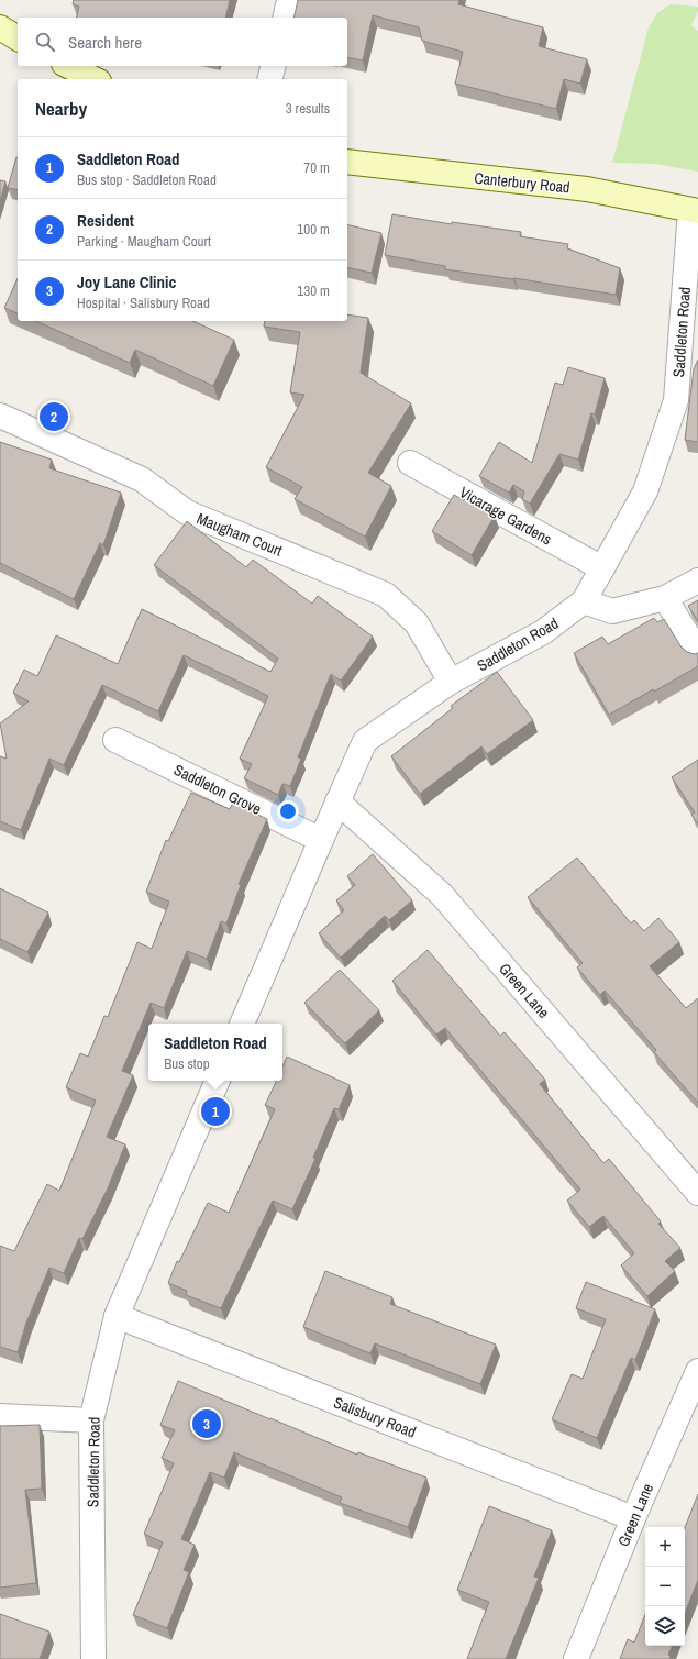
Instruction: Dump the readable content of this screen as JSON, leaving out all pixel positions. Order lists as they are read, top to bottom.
{
  "streets": {
    "main road": ["Canterbury Road"],
    "street": [
      "Saddleton Road",
      "Vicarage Gardens",
      "Maugham Court",
      "Saddleton Grove",
      "Green Lane",
      "Salisbury Road"
    ]
  },
  "crossings": [
    ["Canterbury Road", "Saddleton Road"],
    ["Saddleton Road", "Vicarage Gardens"],
    ["Saddleton Road", "Maugham Court"],
    ["Saddleton Road", "Saddleton Grove"],
    ["Saddleton Road", "Green Lane"],
    ["Saddleton Road", "Salisbury Road"],
    ["Green Lane", "Salisbury Road"]
  ],
  "page": {
    "search": "Search here",
    "heading": ["Nearby", "3 results"],
    "list": [
      {
        "mark": "1",
        "name": "Saddleton Road",
        "note": "Bus stop · Saddleton Road",
        "value": "70 m"
      },
      {
        "mark": "2",
        "name": "Resident",
        "note": "Parking · Maugham Court",
        "value": "100 m"
      },
      {
        "mark": "3",
        "name": "Joy Lane Clinic",
        "note": "Hospital · Salisbury Road",
        "value": "130 m"
      }
    ],
    "pins": ["2", "1", "3"],
    "popup": ["Saddleton Road", "Bus stop"],
    "map_buttons": ["+", "−"]
  }
}
